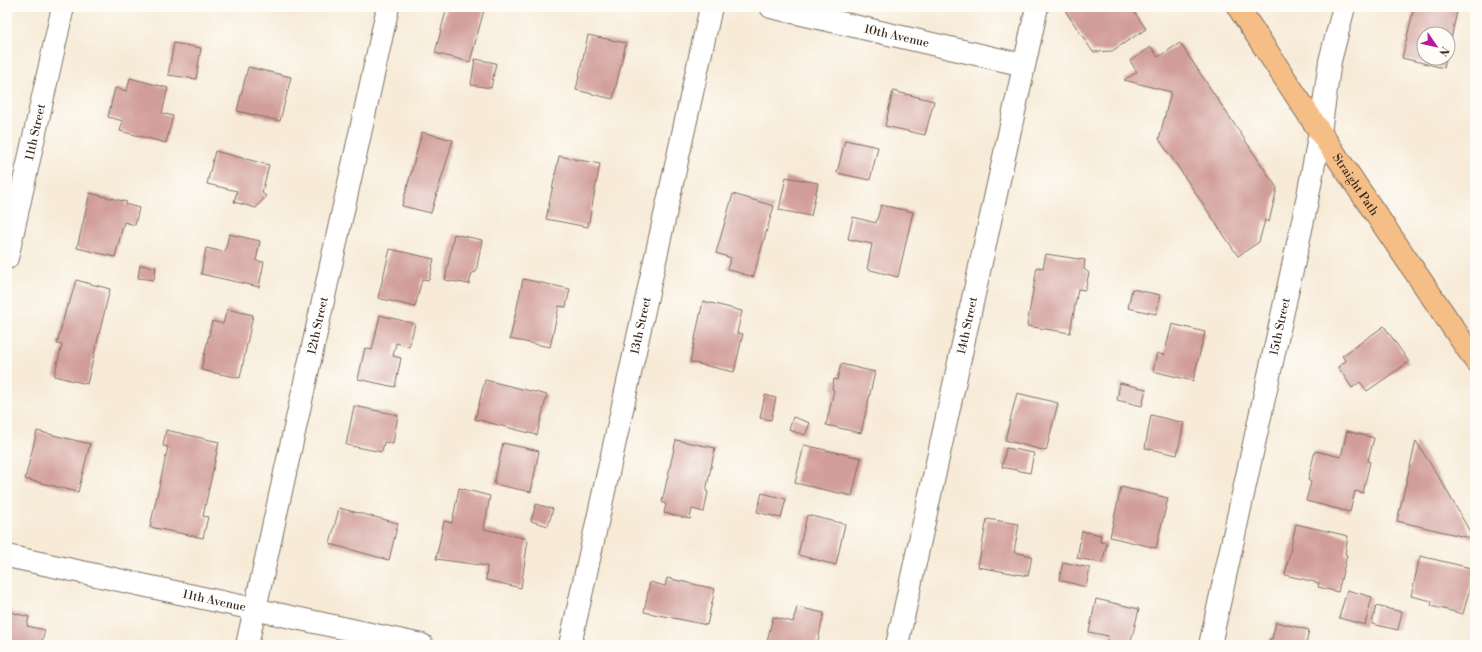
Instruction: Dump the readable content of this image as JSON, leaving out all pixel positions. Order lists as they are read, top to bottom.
{
  "streets": {
    "main road": ["Straight Path"],
    "street": [
      "10th Avenue",
      "11th Street",
      "12th Street",
      "13th Street",
      "14th Street",
      "15th Street",
      "11th Avenue"
    ]
  },
  "crossings": [
    ["10th Avenue", "14th Street"],
    ["Straight Path", "15th Street"],
    ["12th Street", "11th Avenue"]
  ],
  "north": "bottom right"
}
